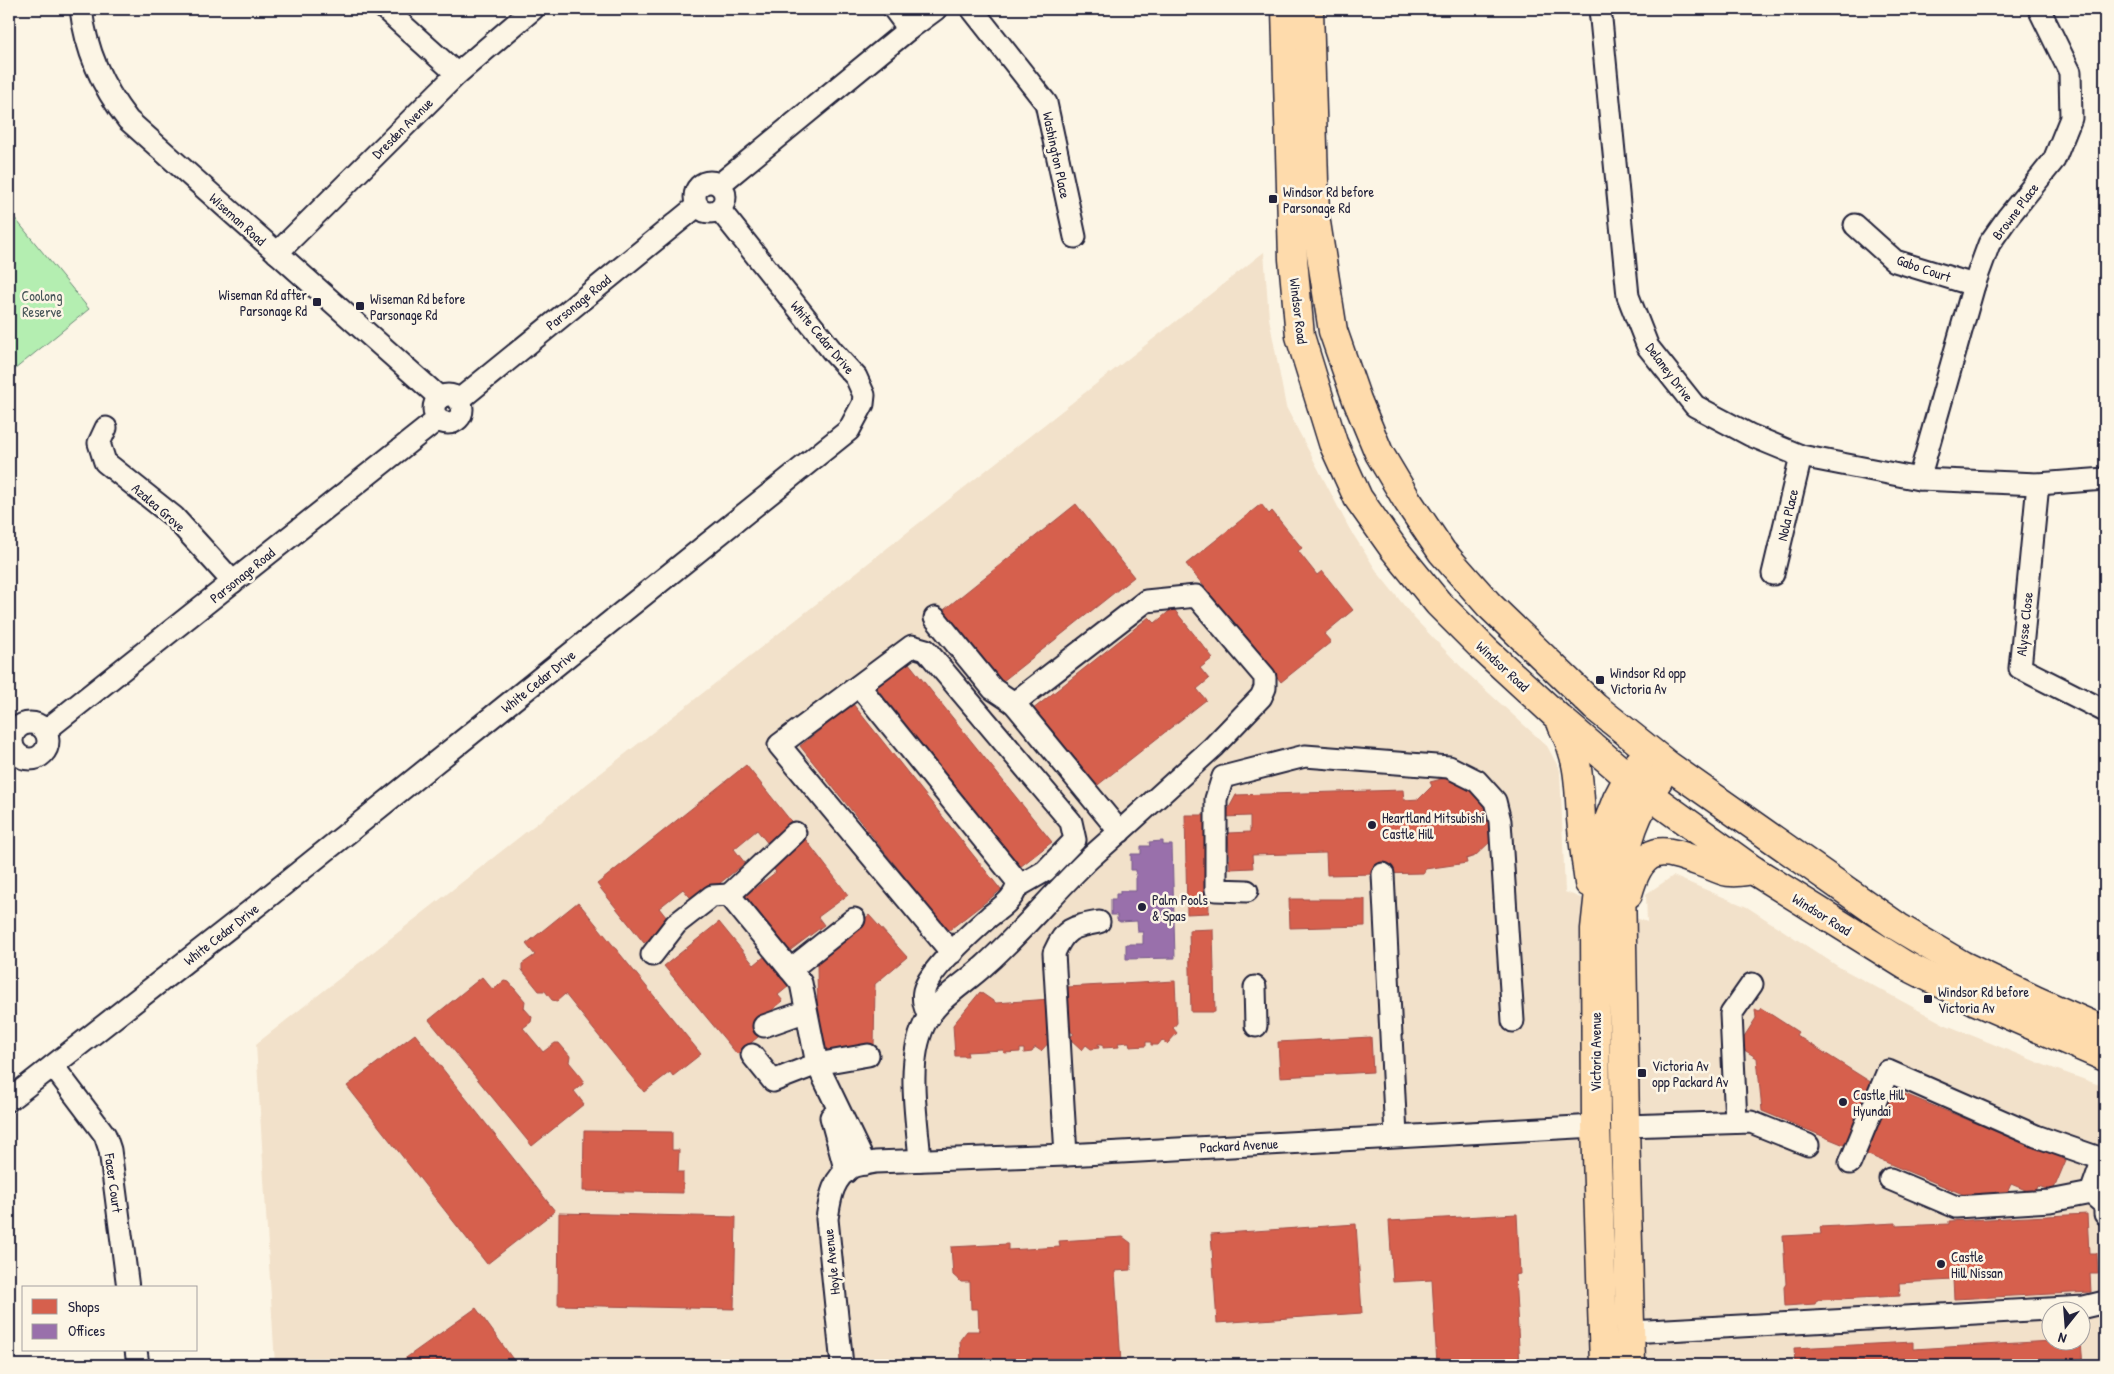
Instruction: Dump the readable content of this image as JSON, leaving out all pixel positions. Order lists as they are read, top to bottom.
{
  "streets": {
    "main road": ["Windsor Road", "Victoria Avenue", "Packard Avenue"],
    "street": [
      "Dresden Avenue",
      "Washington Place",
      "Browne Place",
      "Wiseman Road",
      "Gabo Court",
      "Parsonage Road",
      "White Cedar Drive",
      "Delaney Drive",
      "Azalea Grove",
      "Nola Place",
      "Alysse Close",
      "Facer Court",
      "Hoyle Avenue"
    ]
  },
  "crossings": [
    ["Dresden Avenue", "Wiseman Road"],
    ["Browne Place", "Gabo Court"],
    ["Browne Place", "Delaney Drive"],
    ["Wiseman Road", "Parsonage Road"],
    ["Parsonage Road", "White Cedar Drive"],
    ["Parsonage Road", "Azalea Grove"],
    ["Windsor Road", "Victoria Avenue"],
    ["White Cedar Drive", "Facer Court"],
    ["Delaney Drive", "Nola Place"],
    ["Delaney Drive", "Alysse Close"],
    ["Victoria Avenue", "Packard Avenue"],
    ["Packard Avenue", "Hoyle Avenue"]
  ],
  "parks": ["Coolong Reserve"],
  "places": {
    "transit": [
      "Windsor Rd before Parsonage Rd",
      "Wiseman Rd after Parsonage Rd",
      "Wiseman Rd before Parsonage Rd",
      "Windsor Rd opp Victoria Av",
      "Windsor Rd before Victoria Av",
      "Victoria Av opp Packard Av"
    ],
    "other": [
      "Heartland Mitsubishi Castle Hill",
      "Palm Pools & Spas",
      "Castle Hill Hyundai",
      "Castle Hill Nissan"
    ]
  },
  "legend": ["Shops", "Offices"],
  "north": "bottom"
}
